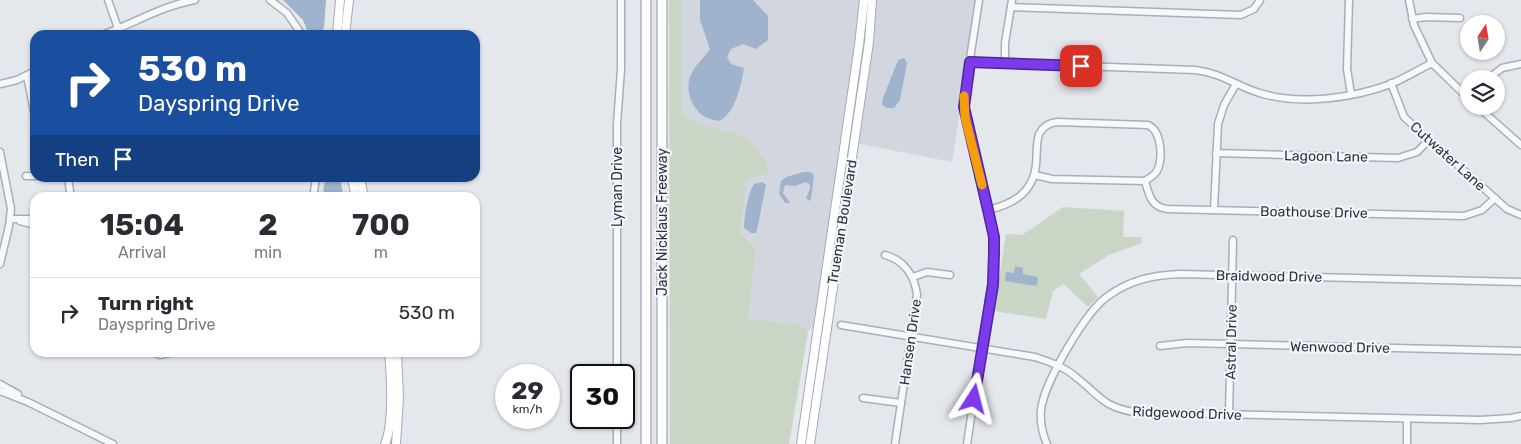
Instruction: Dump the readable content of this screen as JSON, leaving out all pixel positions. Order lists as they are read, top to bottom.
{
  "streets": {
    "highway": ["Jack Nicklaus Freeway"],
    "main road": ["Trueman Boulevard"],
    "street": [
      "Lagoon Lane",
      "Cutwater Lane",
      "Lyman Drive",
      "Boathouse Drive",
      "Braidwood Drive",
      "Hansen Drive",
      "Astral Drive",
      "Wenwood Drive",
      "Ridgewood Drive"
    ]
  },
  "crossings": [
    ["Lagoon Lane", "Cutwater Lane"],
    ["Cutwater Lane", "Boathouse Drive"],
    ["Braidwood Drive", "Astral Drive"],
    ["Braidwood Drive", "Ridgewood Drive"],
    ["Hansen Drive", "Ridgewood Drive"],
    ["Astral Drive", "Wenwood Drive"],
    ["Astral Drive", "Ridgewood Drive"]
  ],
  "north": "top",
  "page": {
    "turn": ["530 m", "Dayspring Drive"],
    "then": "Then",
    "eta": [
      "15:04",
      "Arrival",
      "2",
      "min",
      "700",
      "m"
    ],
    "list": [
      {
        "name": "Turn right",
        "note": "Dayspring Drive",
        "value": "530 m"
      }
    ],
    "speed": "29 km/h",
    "limit": "30"
  }
}
